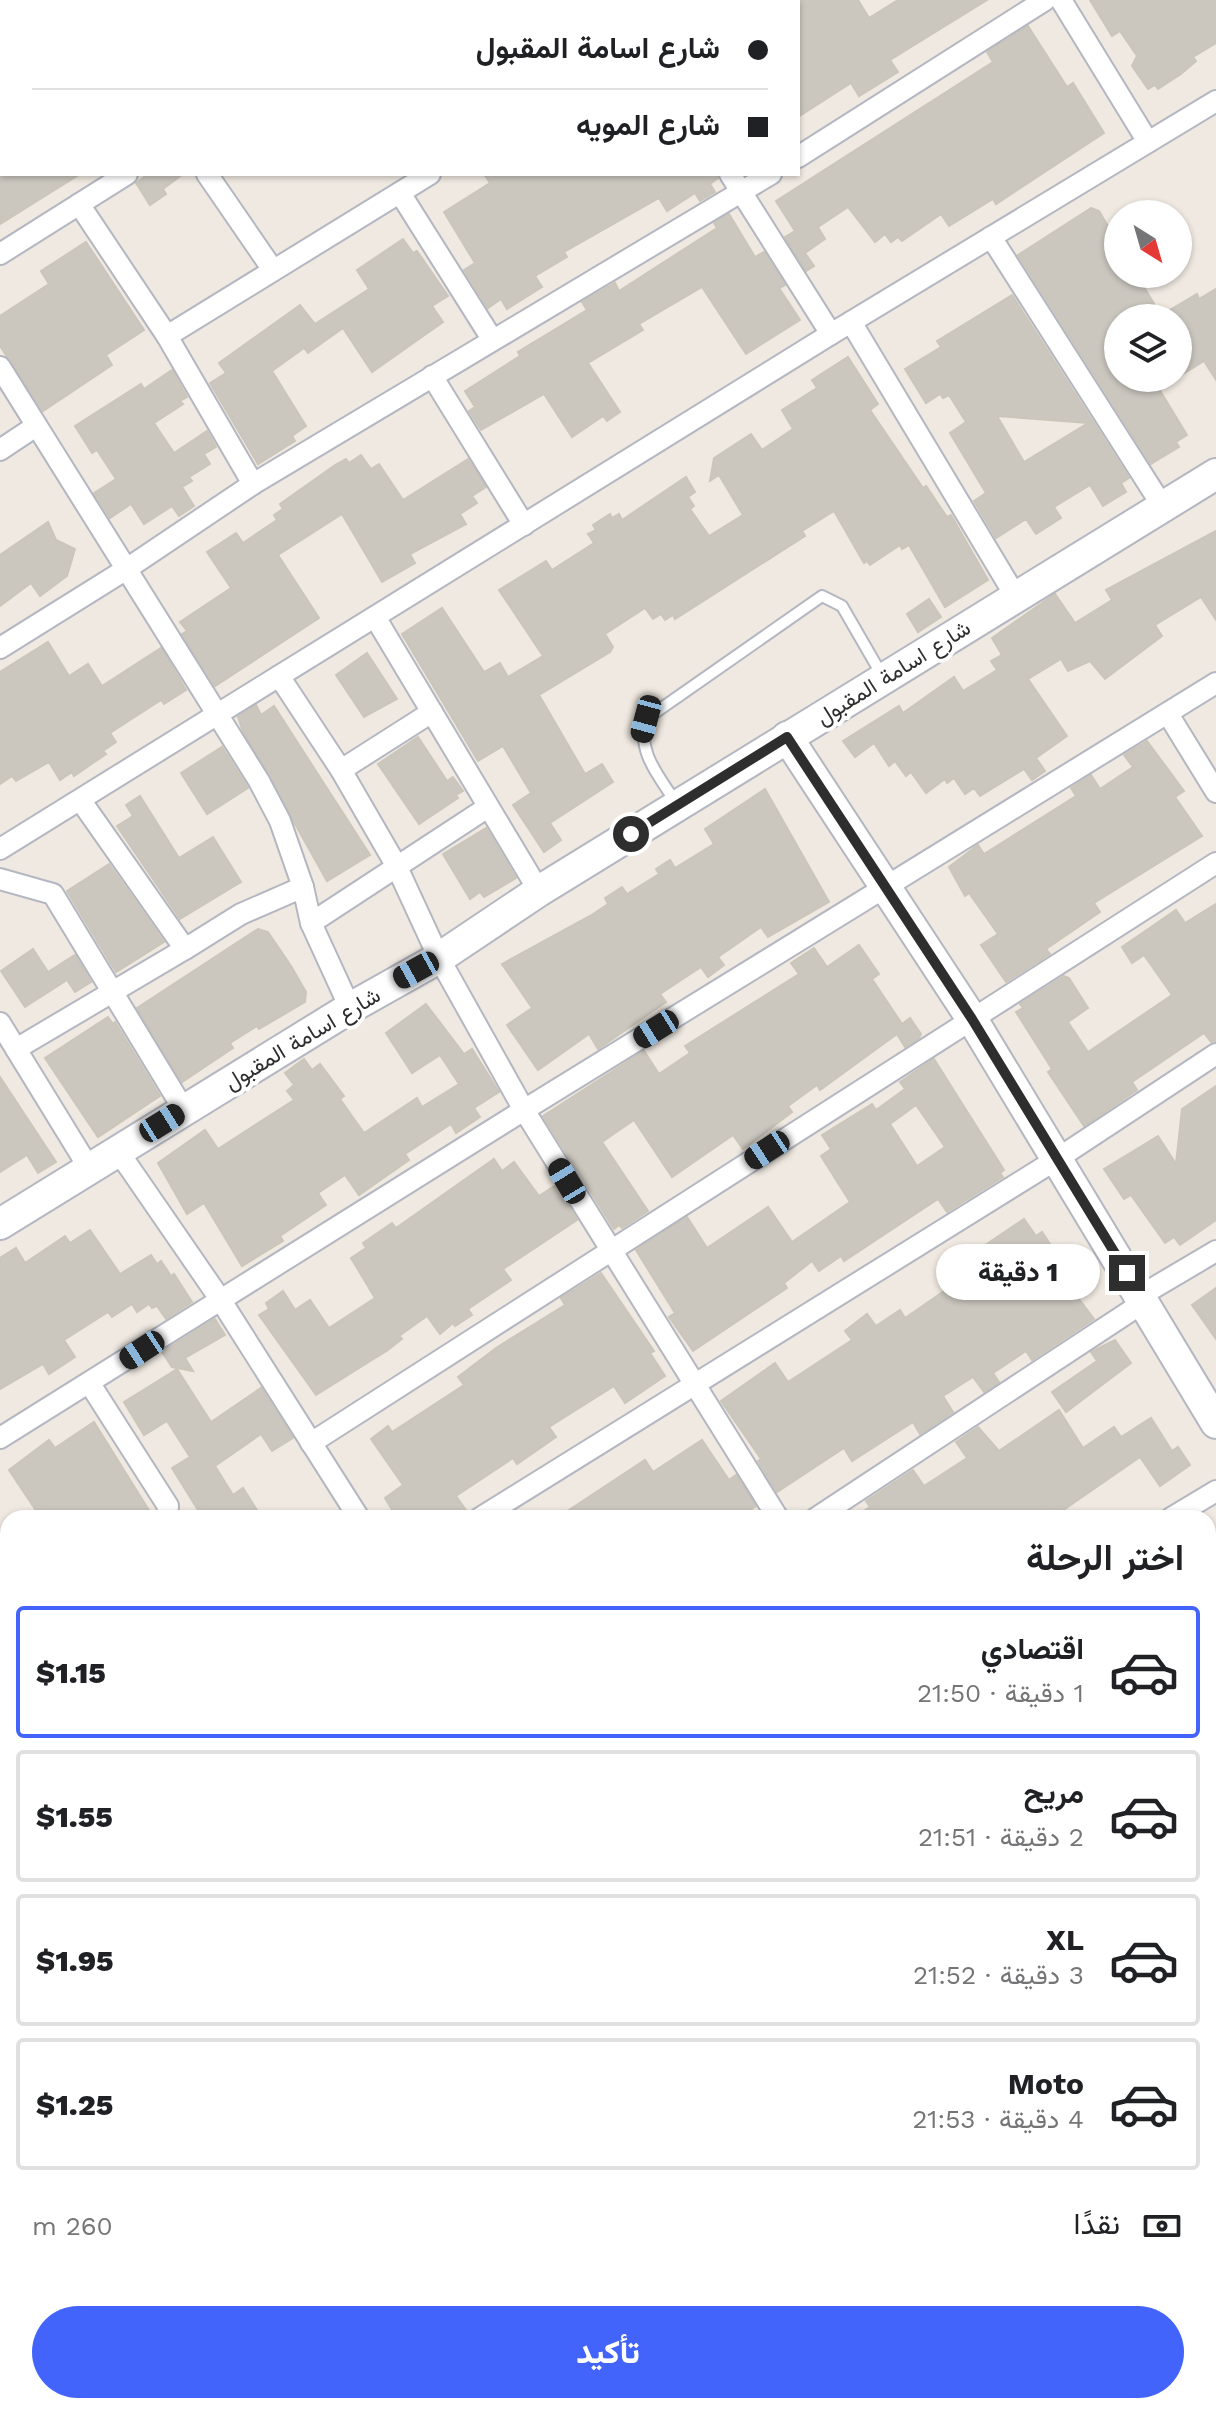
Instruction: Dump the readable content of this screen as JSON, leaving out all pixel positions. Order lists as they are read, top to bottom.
{
  "streets": {
    "street": ["شارع اسامة المقبول"]
  },
  "north": "bottom right",
  "page": {
    "banner": ["شارع اسامة المقبول", "شارع المويه"],
    "bubble": "1 دقيقة",
    "heading": "اختر الرحلة",
    "list": [
      {
        "name": "اقتصادي",
        "note": "1 دقيقة · 21:50",
        "value": "$1.15"
      },
      {
        "name": "مريح",
        "note": "2 دقيقة · 21:51",
        "value": "$1.55"
      },
      {
        "name": "XL",
        "note": "3 دقيقة · 21:52",
        "value": "$1.95"
      },
      {
        "name": "Moto",
        "note": "4 دقيقة · 21:53",
        "value": "$1.25"
      }
    ],
    "pay": ["نقدًا", "260 m"],
    "buttons": "تأكيد"
  }
}
